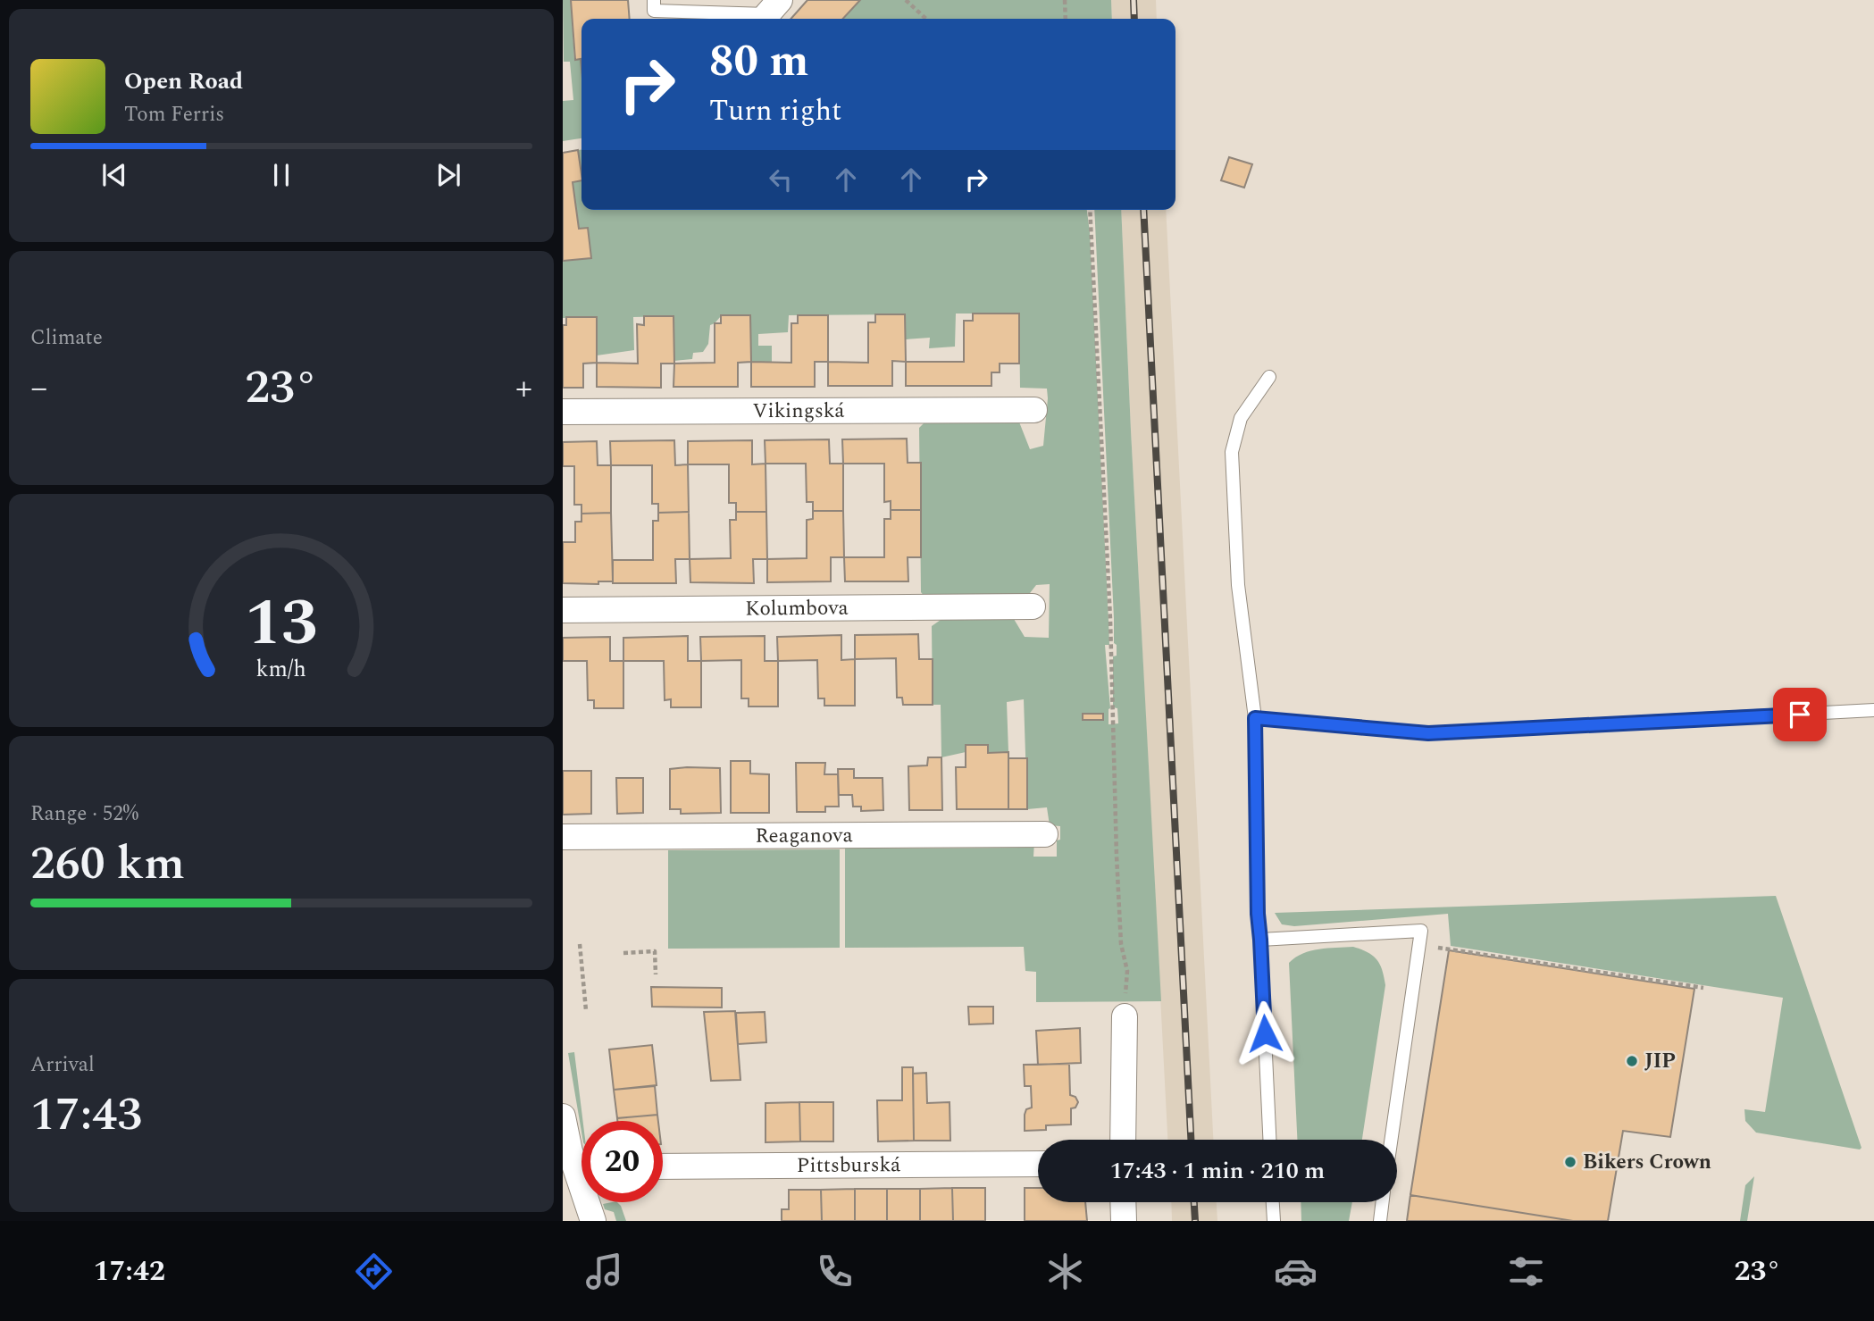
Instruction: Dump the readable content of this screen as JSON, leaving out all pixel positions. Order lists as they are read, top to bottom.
{
  "streets": {
    "street": [
      "Vikingská",
      "Kolumbova",
      "Reaganova",
      "Pittsburská"
    ]
  },
  "places": ["JIP", "Bikers Crown"],
  "page": {
    "turn": ["80 m", "Turn right"],
    "song": ["Open Road", "Tom Ferris"],
    "tile": [
      "Climate",
      ["Range · 52%", "260 km"],
      ["Arrival", "17:43"]
    ],
    "heat": ["−", "23°", "+"],
    "limit": "20",
    "trip": "17:43 · 1 min · 210 m",
    "tabs": ["17:42", "23°"],
    "gauge": ["13", "km/h"]
  }
}
